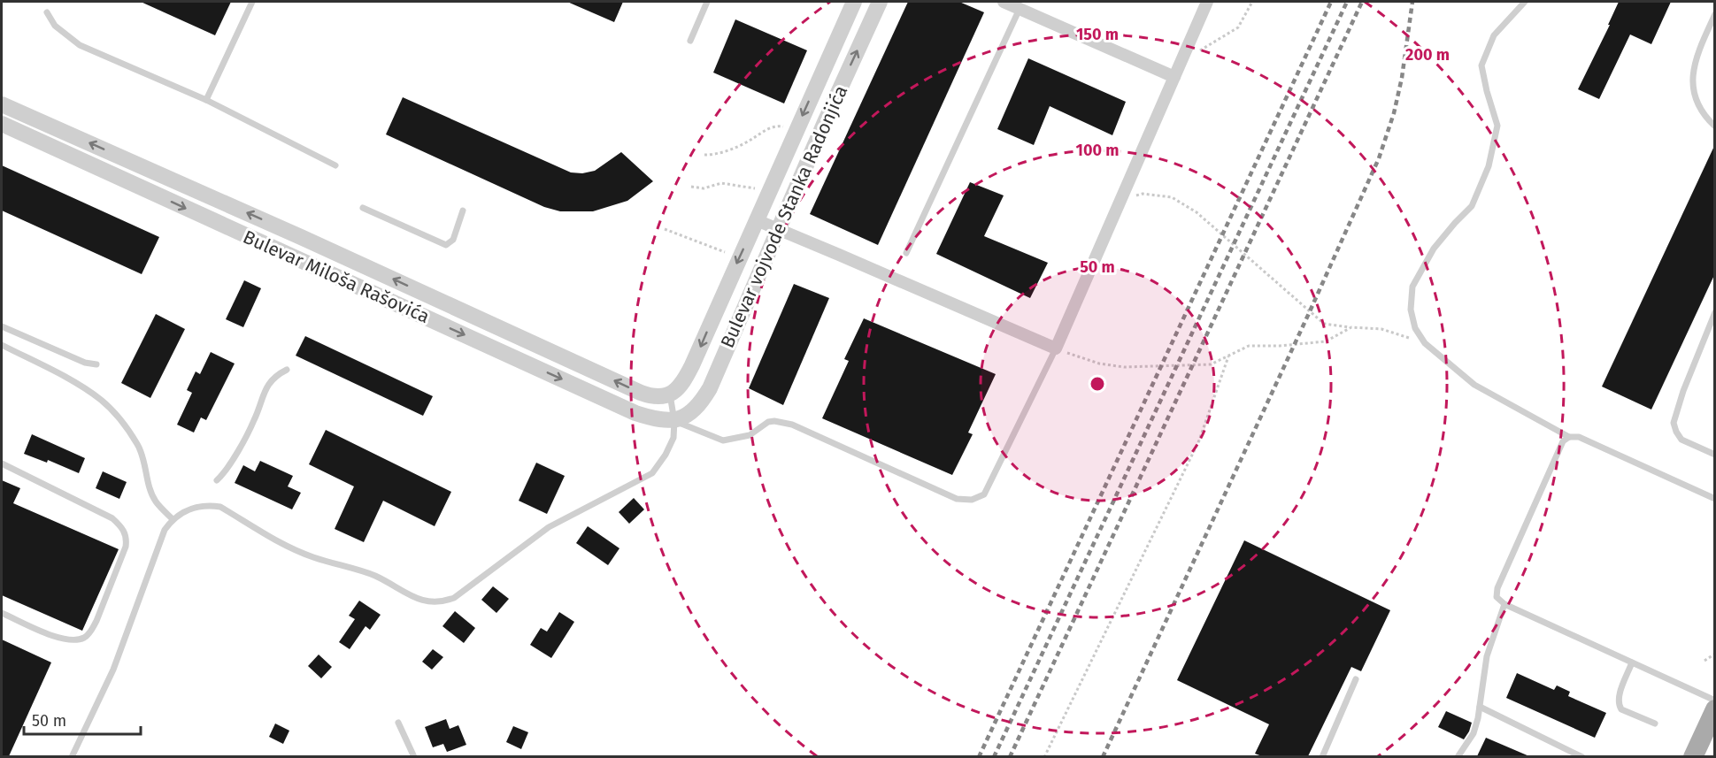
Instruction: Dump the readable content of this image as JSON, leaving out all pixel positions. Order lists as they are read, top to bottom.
{
  "streets": {
    "street": ["Bulevar vojvode Stanka Radonjića", "Bulevar Miloša Rašovića"]
  },
  "crossings": [
    ["Bulevar vojvode Stanka Radonjića", "Bulevar Miloša Rašovića"]
  ],
  "scale_bar": "50 m",
  "rings": [
    "150 m",
    "200 m",
    "100 m",
    "50 m"
  ]
}
